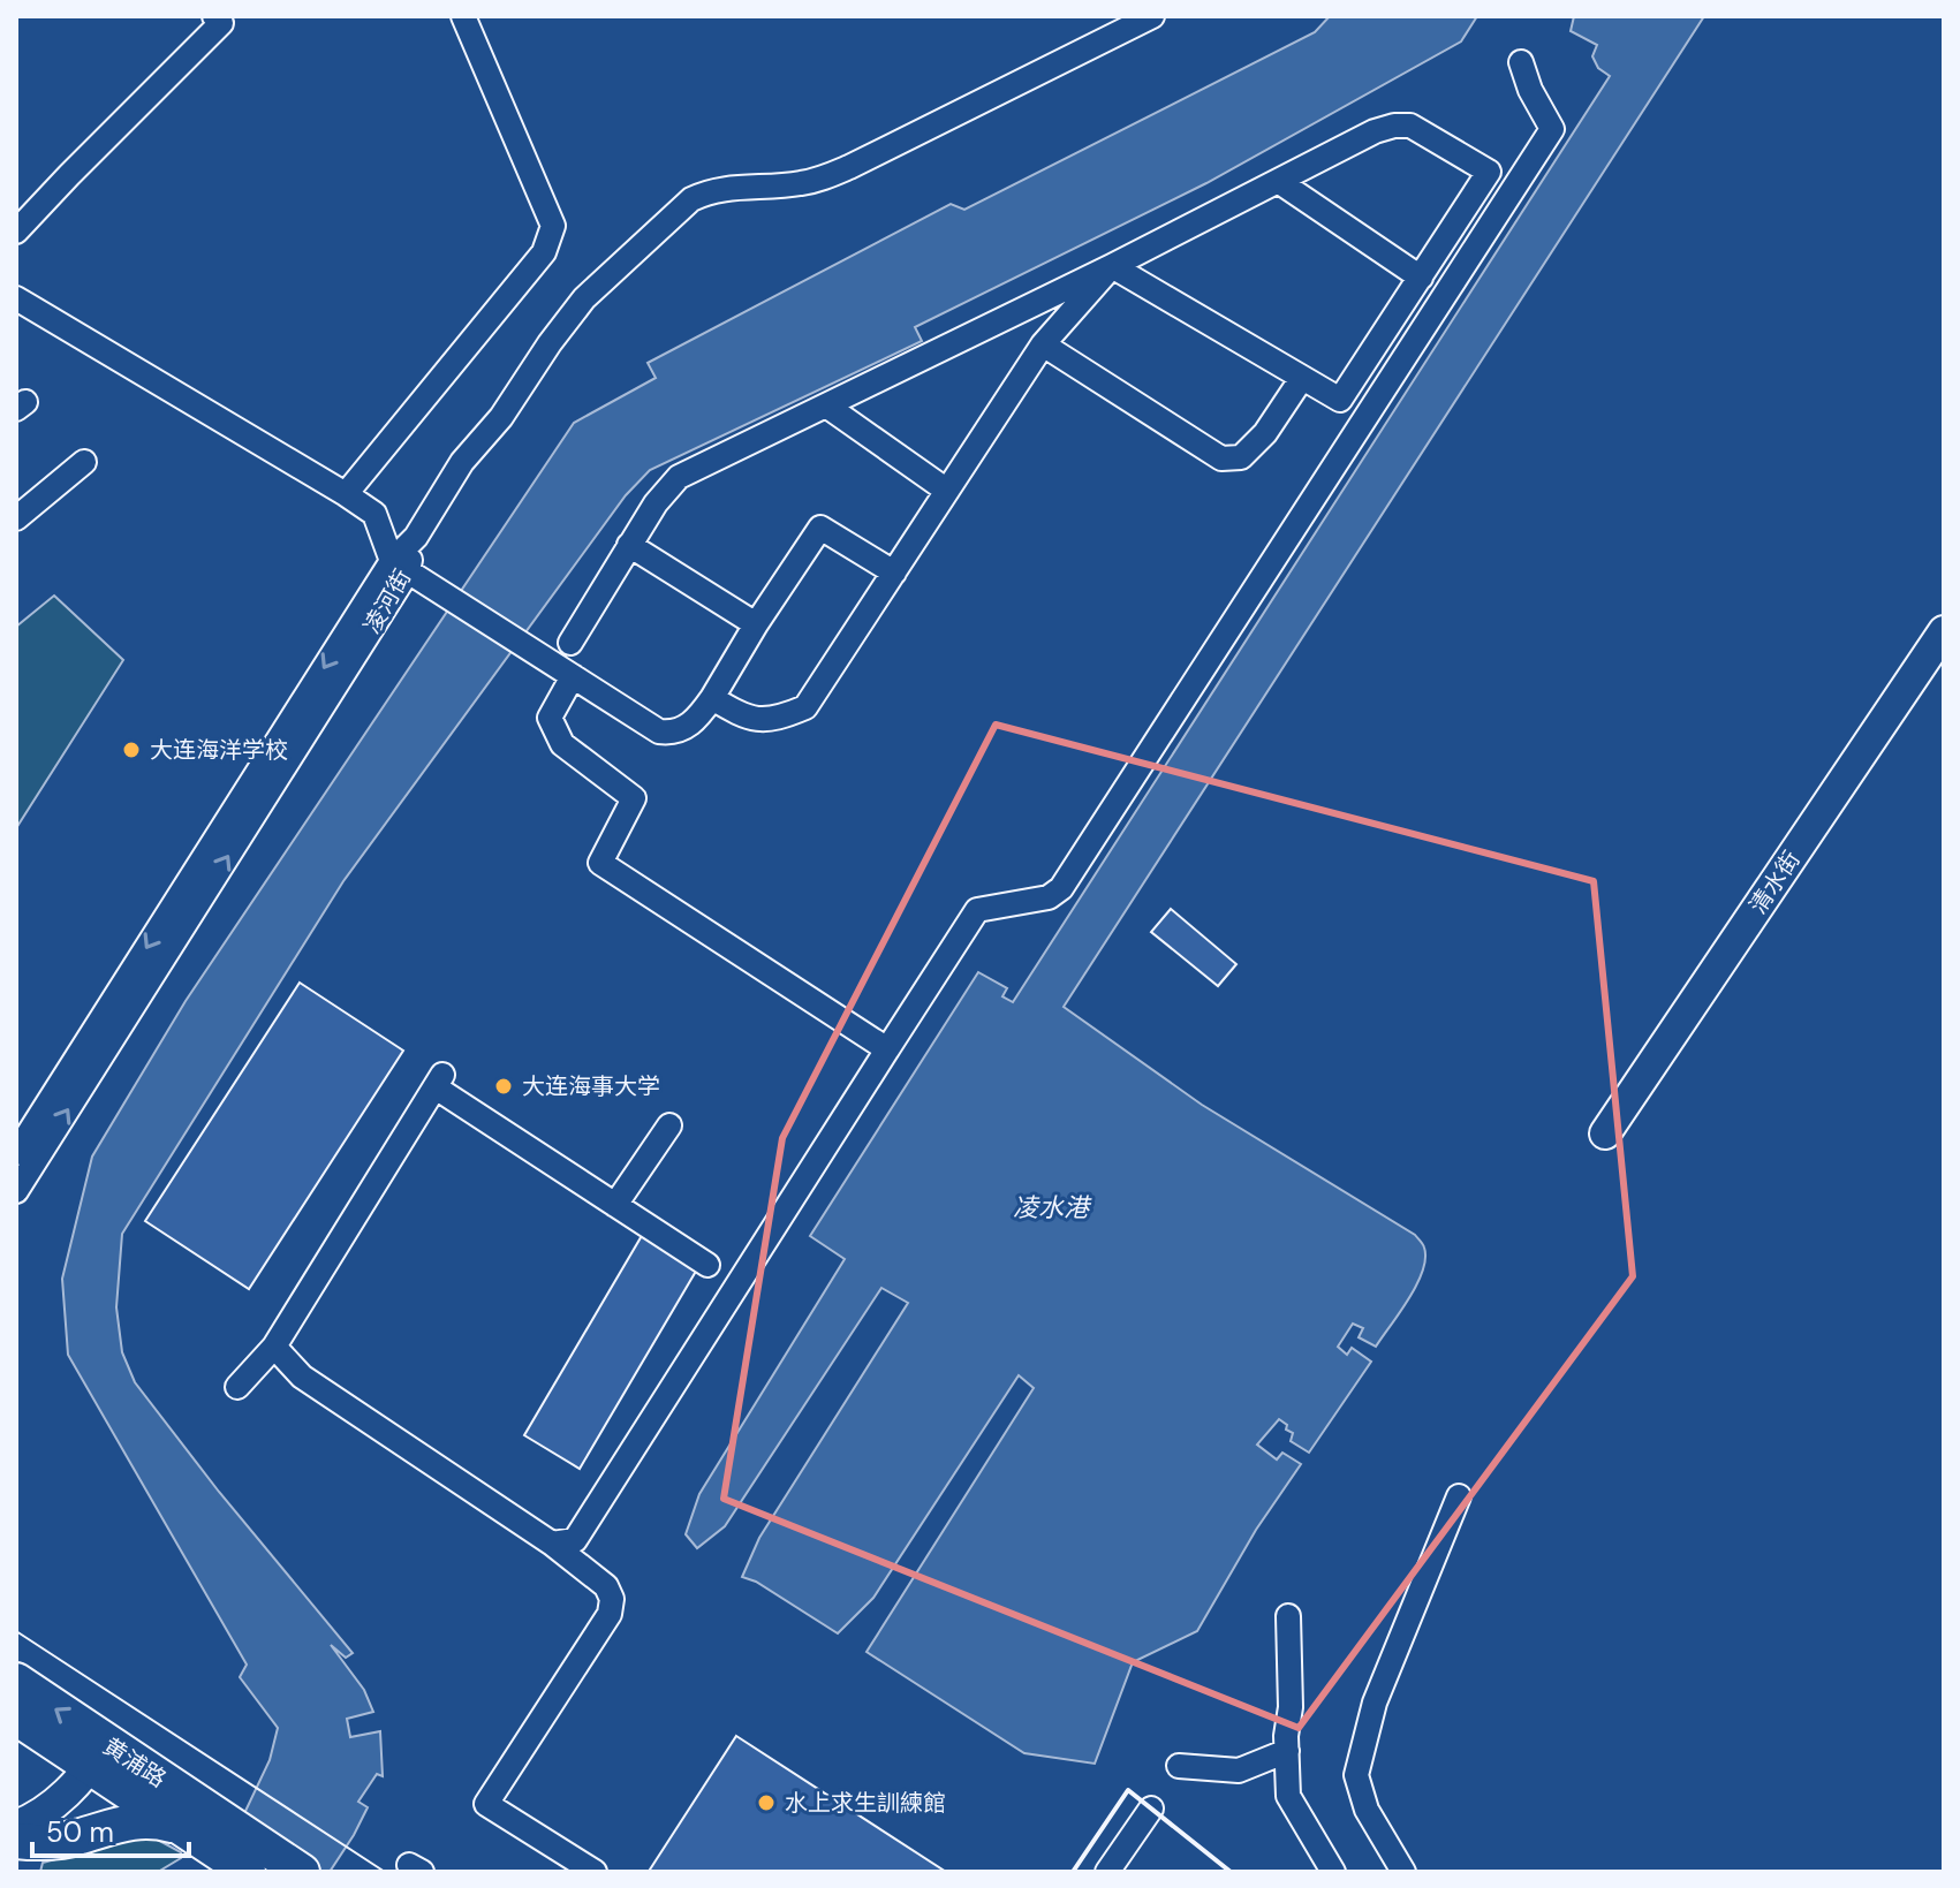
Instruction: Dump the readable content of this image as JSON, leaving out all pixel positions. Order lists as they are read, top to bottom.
{
  "streets": {
    "highway": ["黄浦路"],
    "main road": ["清水街"],
    "street": ["凌河街"]
  },
  "water": ["凌水港"],
  "places": ["大连海洋学校", "大连海事大学", "水上求生訓練館"],
  "scale_bar": "50 m"
}
